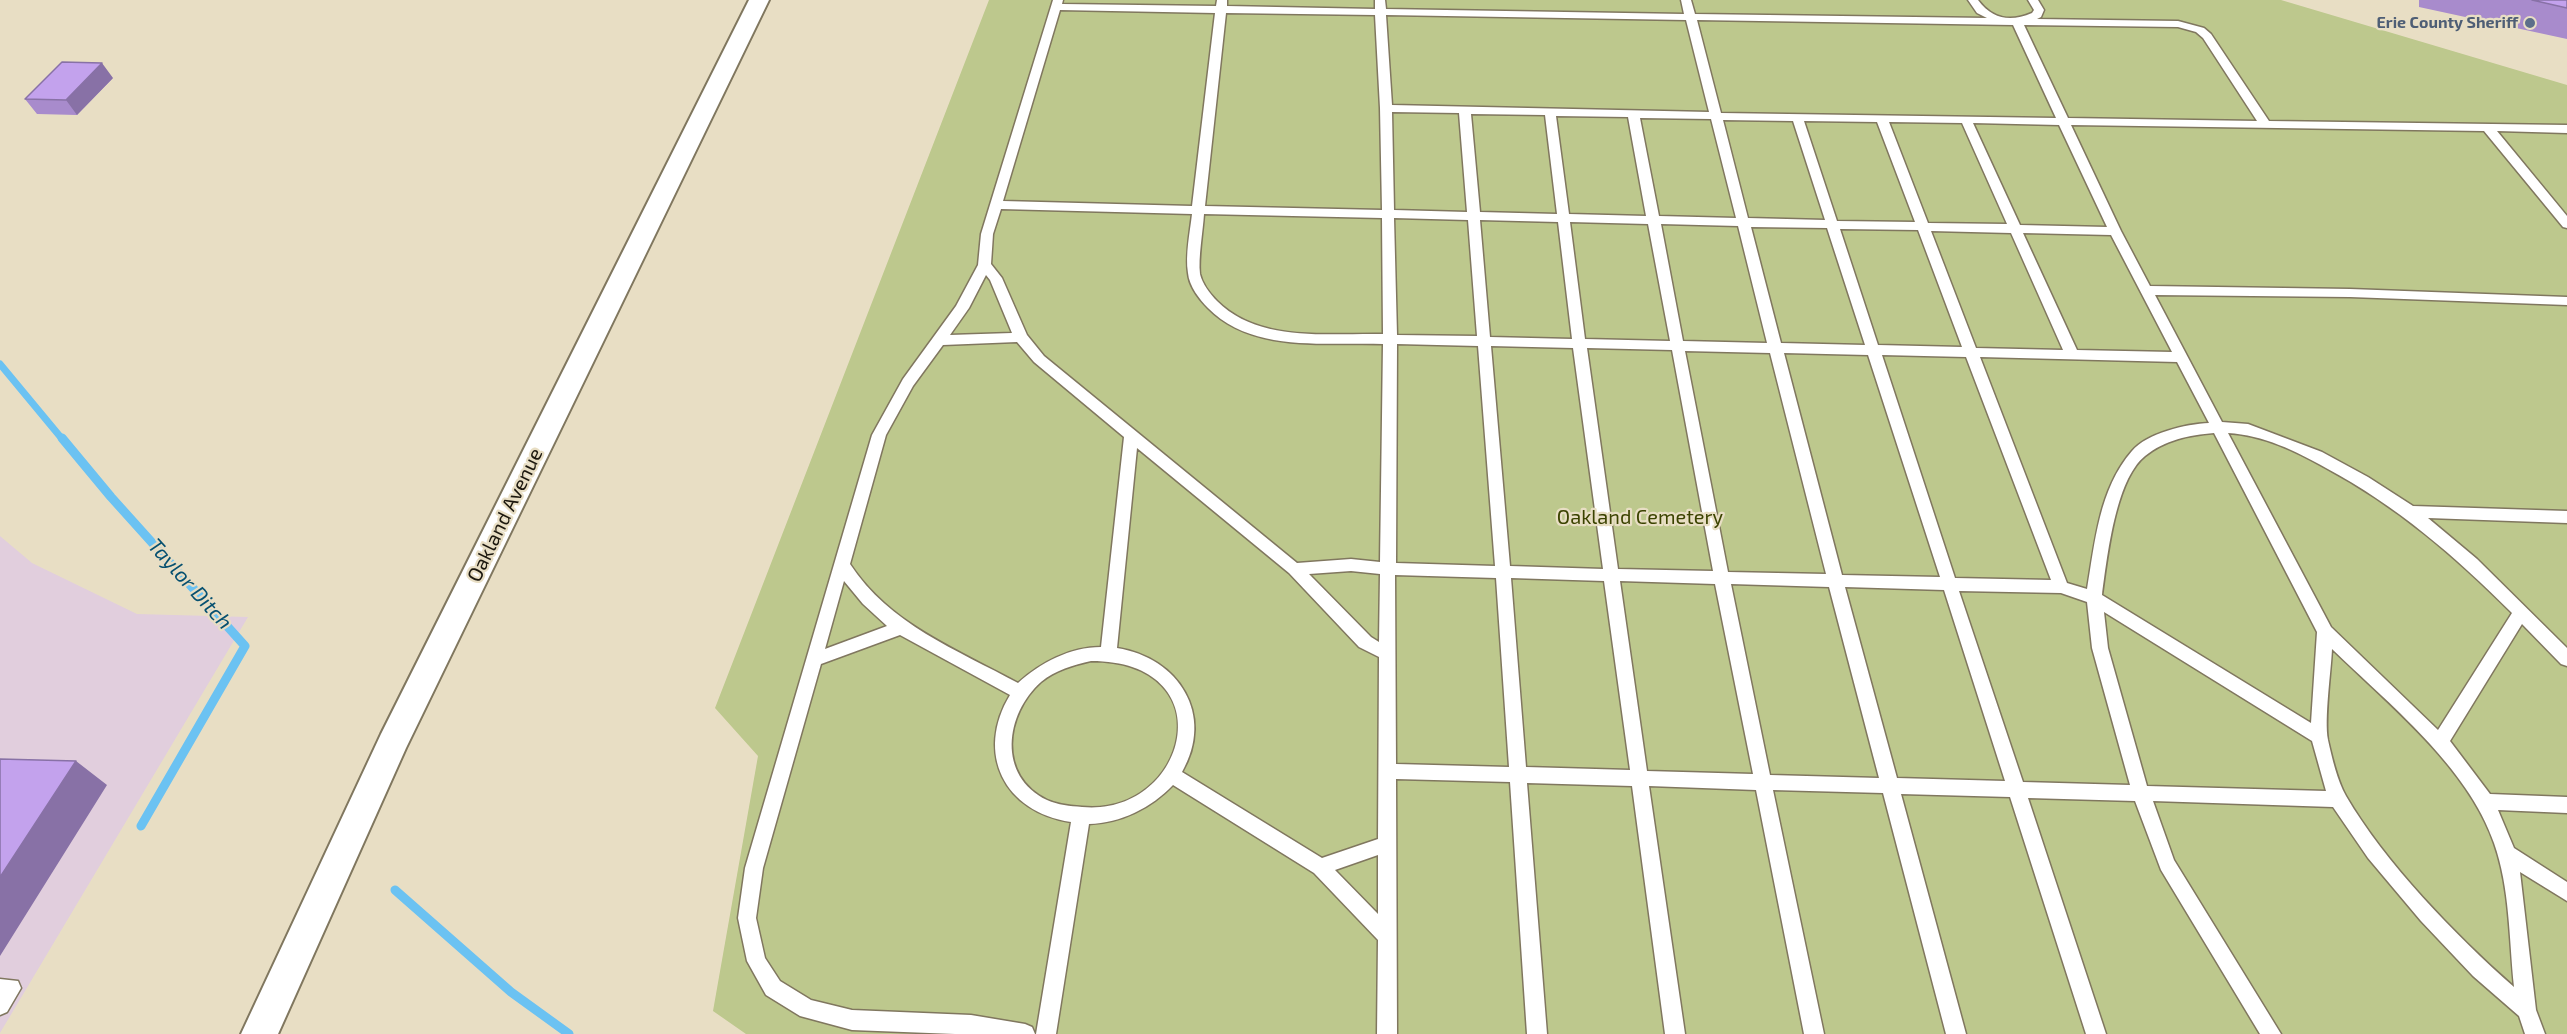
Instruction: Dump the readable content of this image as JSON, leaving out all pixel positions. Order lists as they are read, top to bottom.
{
  "streets": {
    "street": ["Oakland Avenue"]
  },
  "water": ["Taylor Ditch"],
  "parks": ["Oakland Cemetery"],
  "places": ["Erie County Sheriff"]
}
